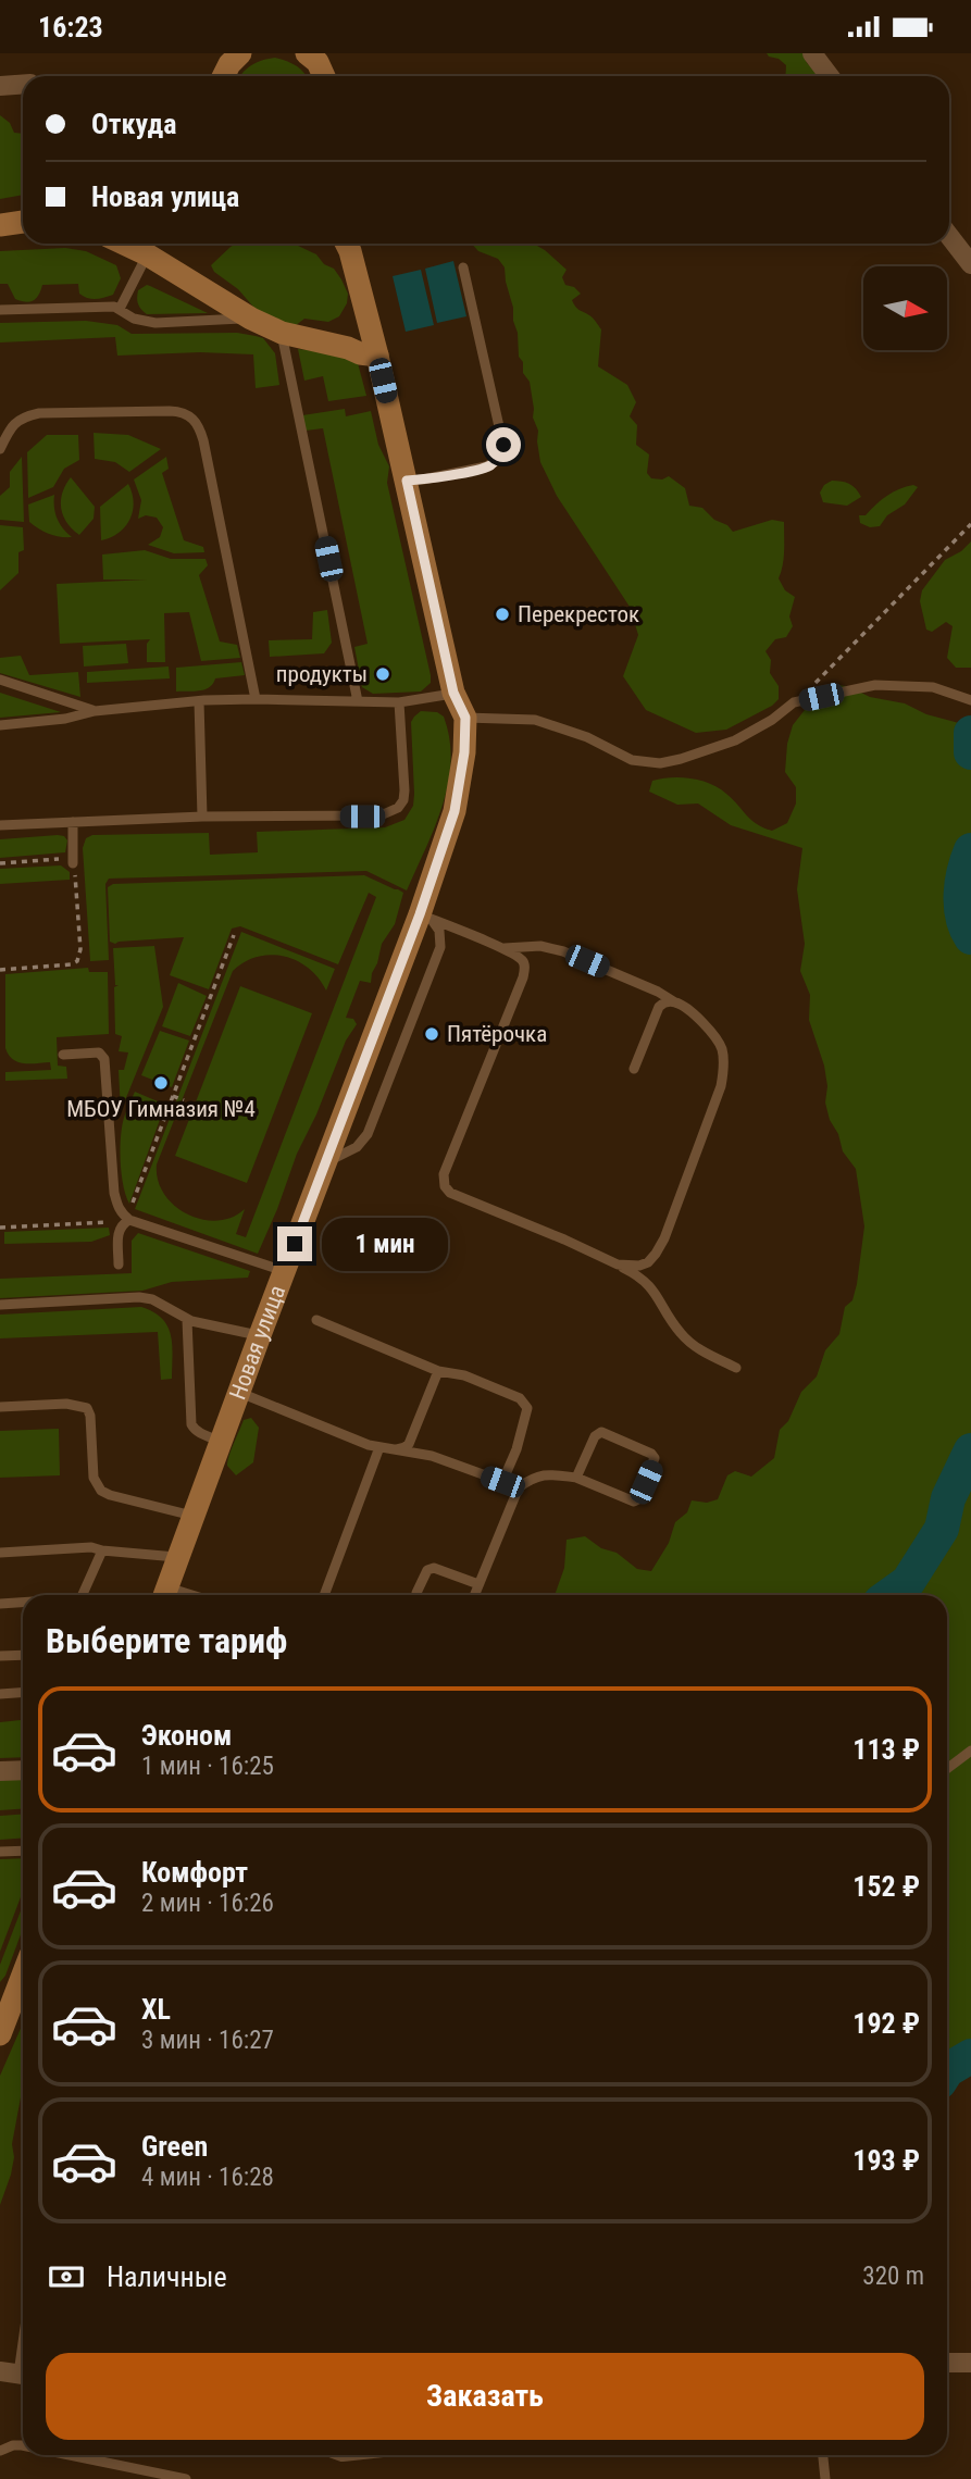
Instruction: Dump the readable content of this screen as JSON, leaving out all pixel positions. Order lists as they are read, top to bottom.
{
  "streets": {
    "street": ["Новая улица"]
  },
  "places": [
    "Перекресток",
    "продукты",
    "Пятёрочка",
    "МБОУ Гимназия №4"
  ],
  "north": "right",
  "page": {
    "status": "16:23",
    "banner": ["Откуда", "Новая улица"],
    "bubble": "1 мин",
    "heading": "Выберите тариф",
    "list": [
      {
        "name": "Эконом",
        "note": "1 мин · 16:25",
        "value": "113 ₽"
      },
      {
        "name": "Комфорт",
        "note": "2 мин · 16:26",
        "value": "152 ₽"
      },
      {
        "name": "XL",
        "note": "3 мин · 16:27",
        "value": "192 ₽"
      },
      {
        "name": "Green",
        "note": "4 мин · 16:28",
        "value": "193 ₽"
      }
    ],
    "pay": ["Наличные", "320 m"],
    "buttons": "Заказать"
  }
}
